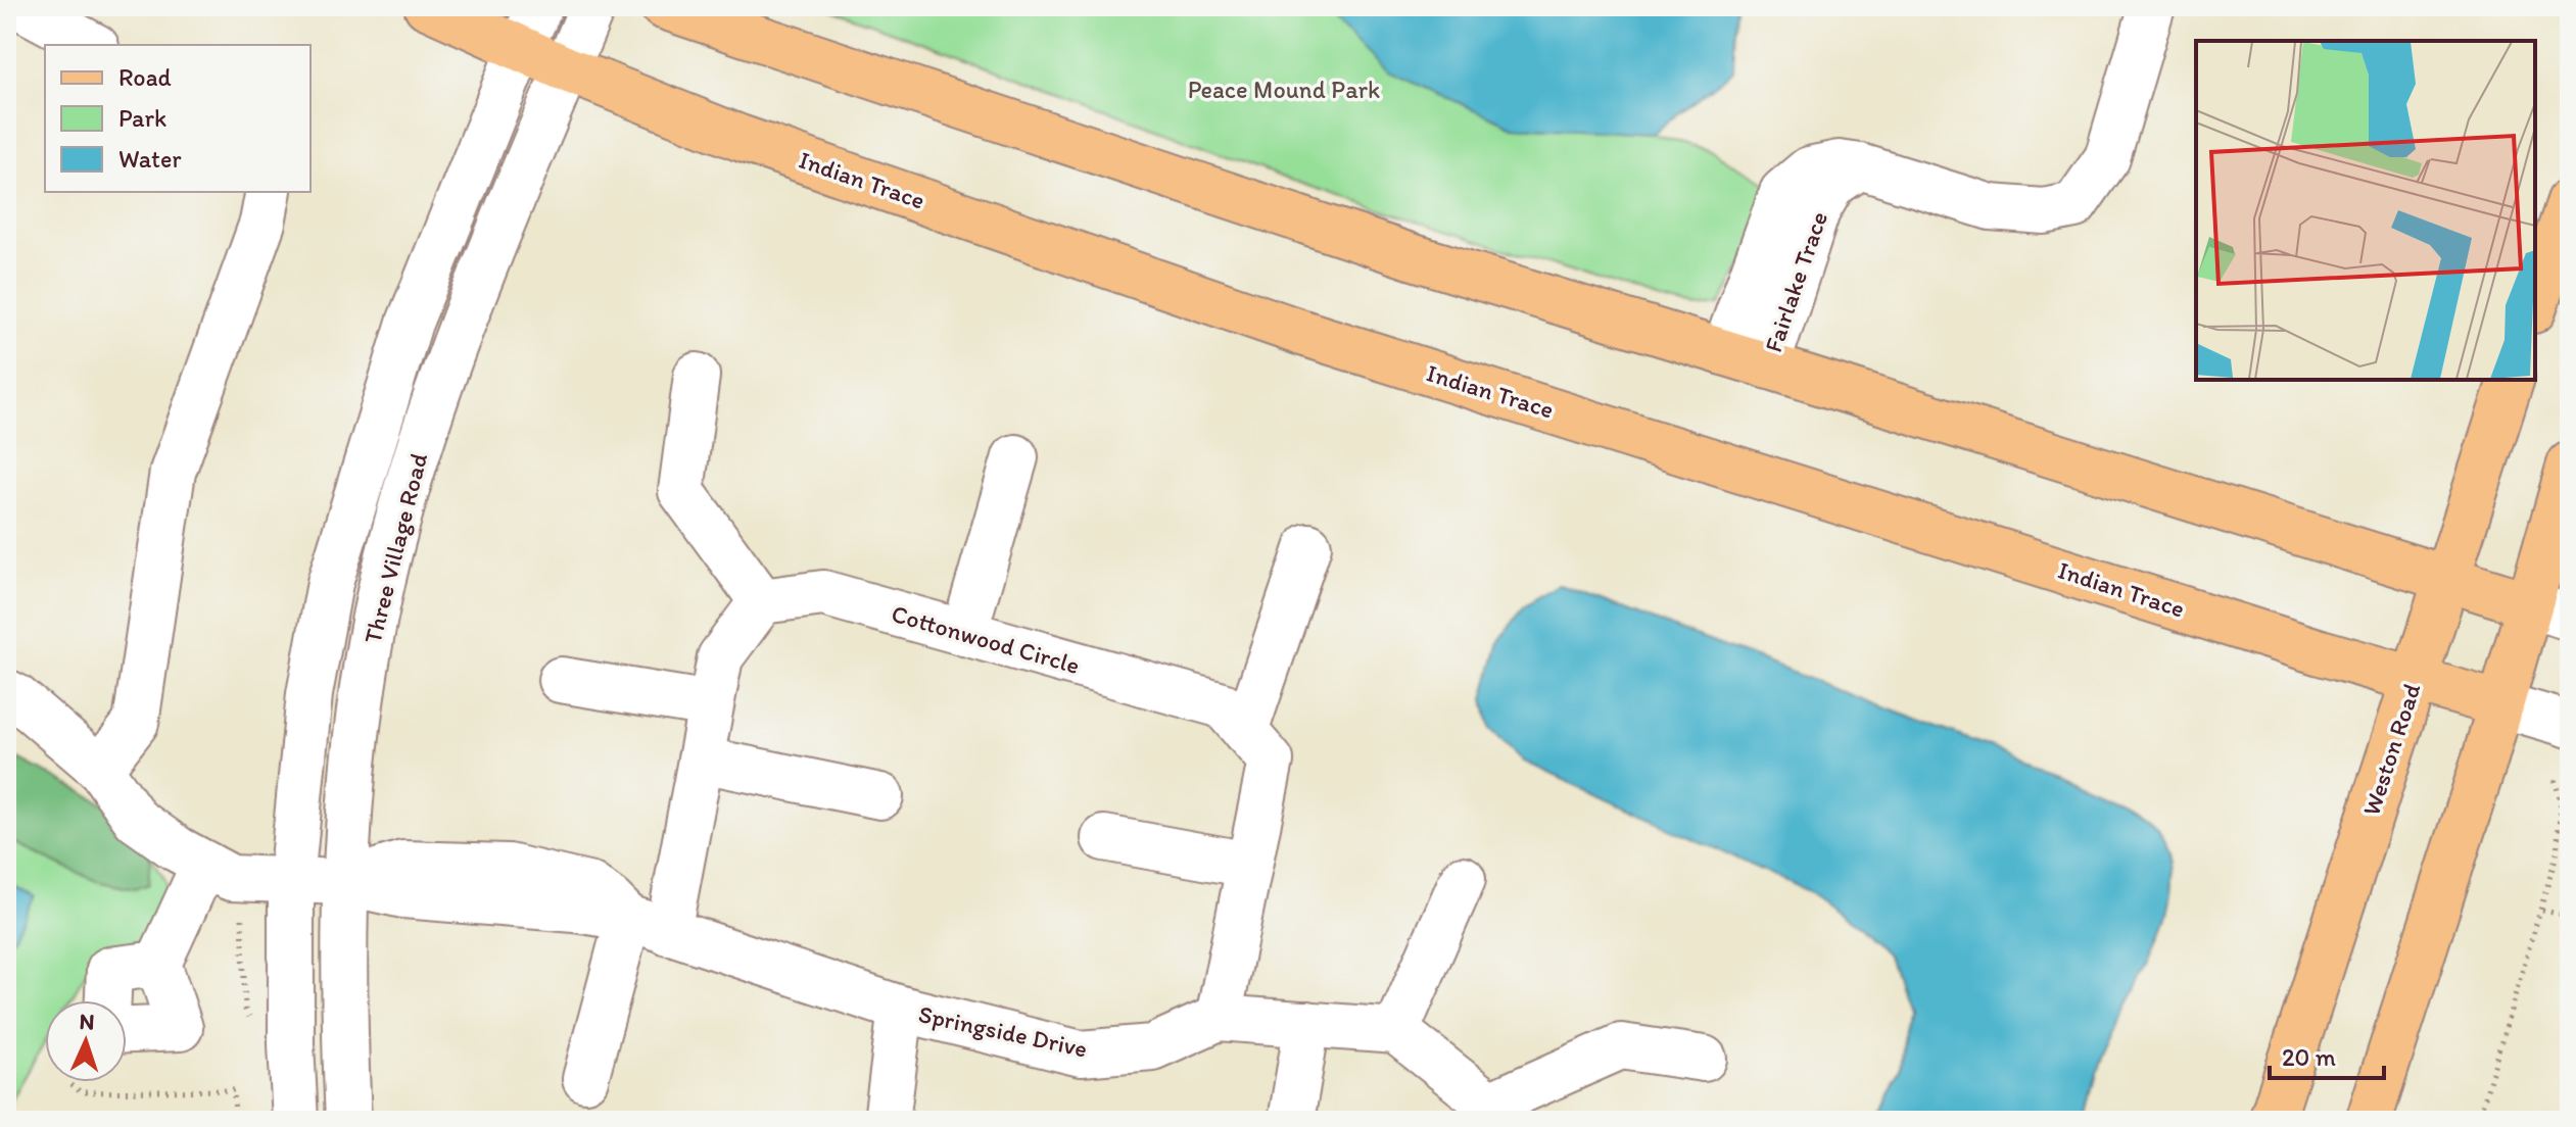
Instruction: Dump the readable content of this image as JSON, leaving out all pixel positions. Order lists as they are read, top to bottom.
{
  "streets": {
    "main road": ["Indian Trace", "Weston Road"],
    "street": [
      "Fairlake Trace",
      "Three Village Road",
      "Cottonwood Circle",
      "Springside Drive"
    ]
  },
  "crossings": [
    ["Indian Trace", "Three Village Road"],
    ["Indian Trace", "Weston Road"],
    ["Three Village Road", "Springside Drive"],
    ["Cottonwood Circle", "Springside Drive"]
  ],
  "parks": ["Peace Mound Park"],
  "legend": ["Road", "Park", "Water"],
  "scale_bar": "20 m",
  "north": "top"
}
